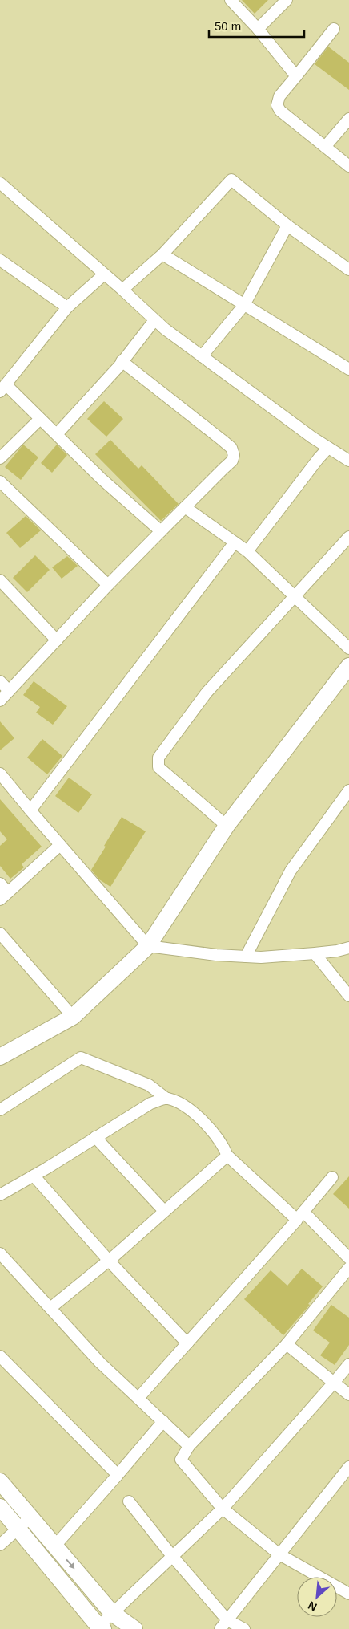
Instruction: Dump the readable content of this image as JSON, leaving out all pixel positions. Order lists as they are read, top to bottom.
{
  "scale_bar": "50 m",
  "north": "bottom left"
}
